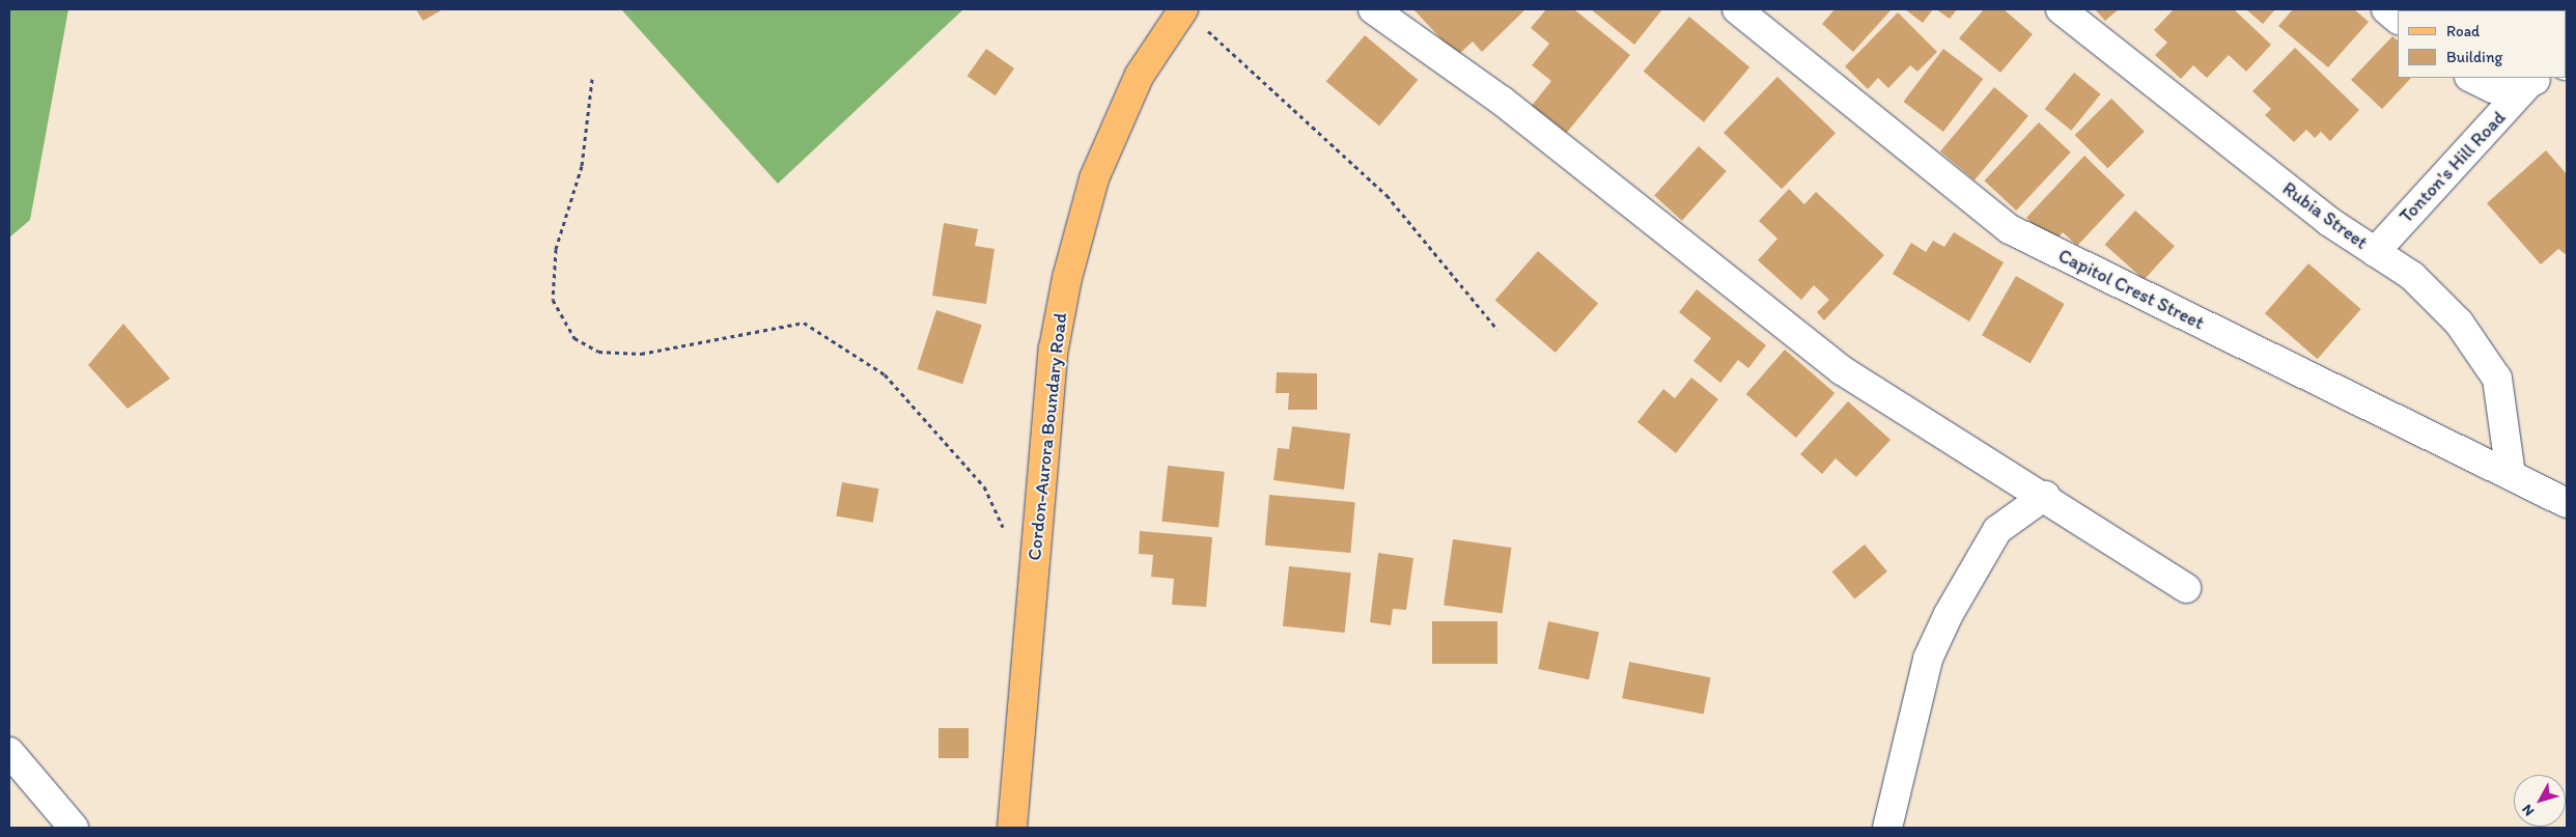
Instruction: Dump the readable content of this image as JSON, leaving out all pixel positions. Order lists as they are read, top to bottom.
{
  "streets": {
    "main road": ["Cordon-Aurora Boundary Road"],
    "street": ["Tonton's Hill Road", "Rubia Street", "Capitol Crest Street"]
  },
  "crossings": [
    ["Tonton's Hill Road", "Rubia Street"],
    ["Rubia Street", "Capitol Crest Street"]
  ],
  "legend": ["Road", "Building"],
  "north": "bottom left"
}
